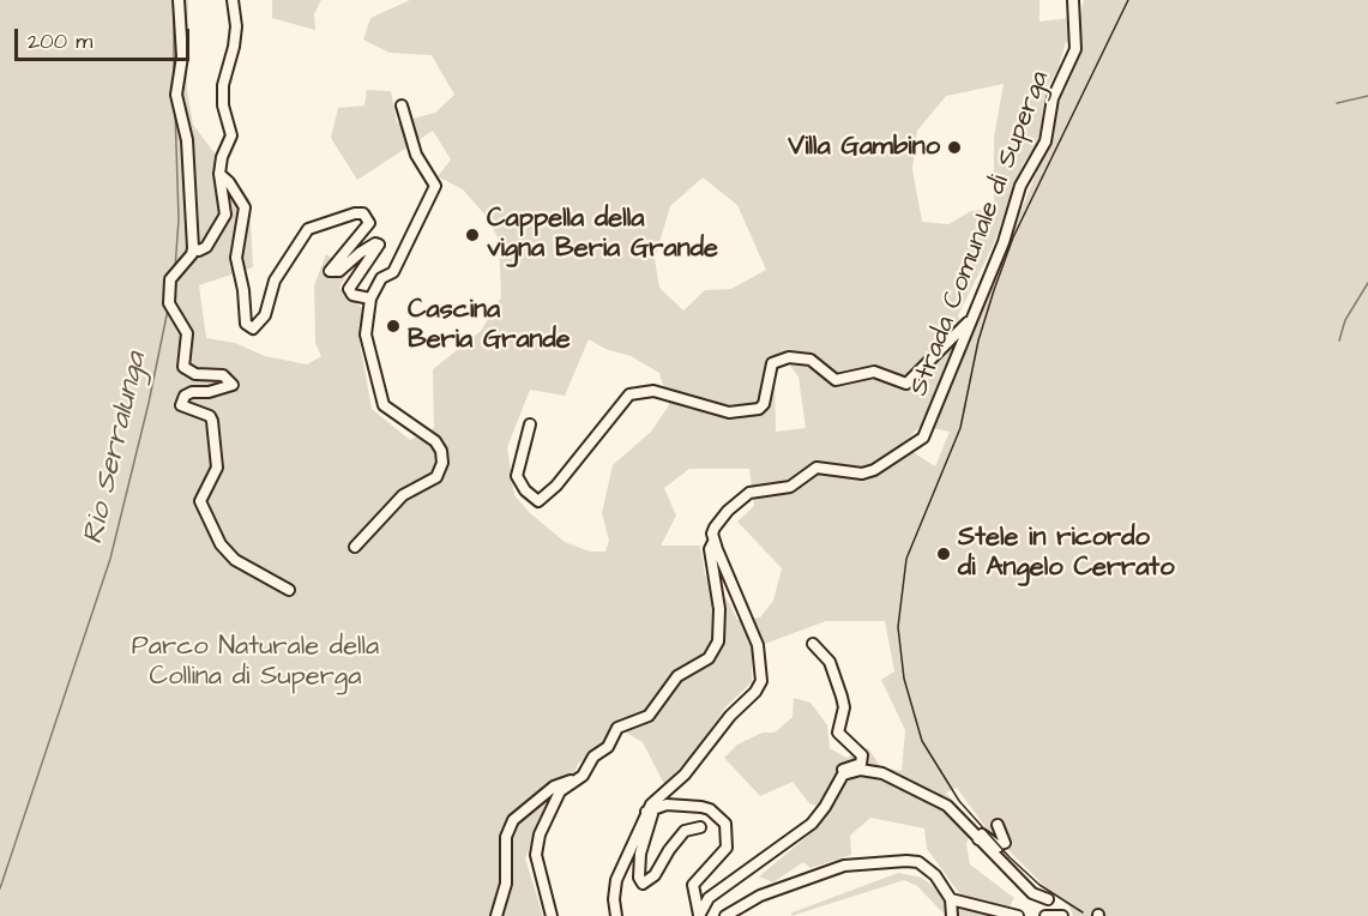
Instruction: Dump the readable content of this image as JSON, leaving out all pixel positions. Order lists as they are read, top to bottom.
{
  "streets": {
    "street": ["Strada Comunale di Superga"]
  },
  "water": ["Rio Serralunga"],
  "parks": ["Parco Naturale della Collina di Superga"],
  "places": [
    "Villa Gambino",
    "Cappella della vigna Beria Grande",
    "Cascina Beria Grande",
    "Stele in ricordo di Angelo Cerrato"
  ],
  "scale_bar": "200 m"
}
